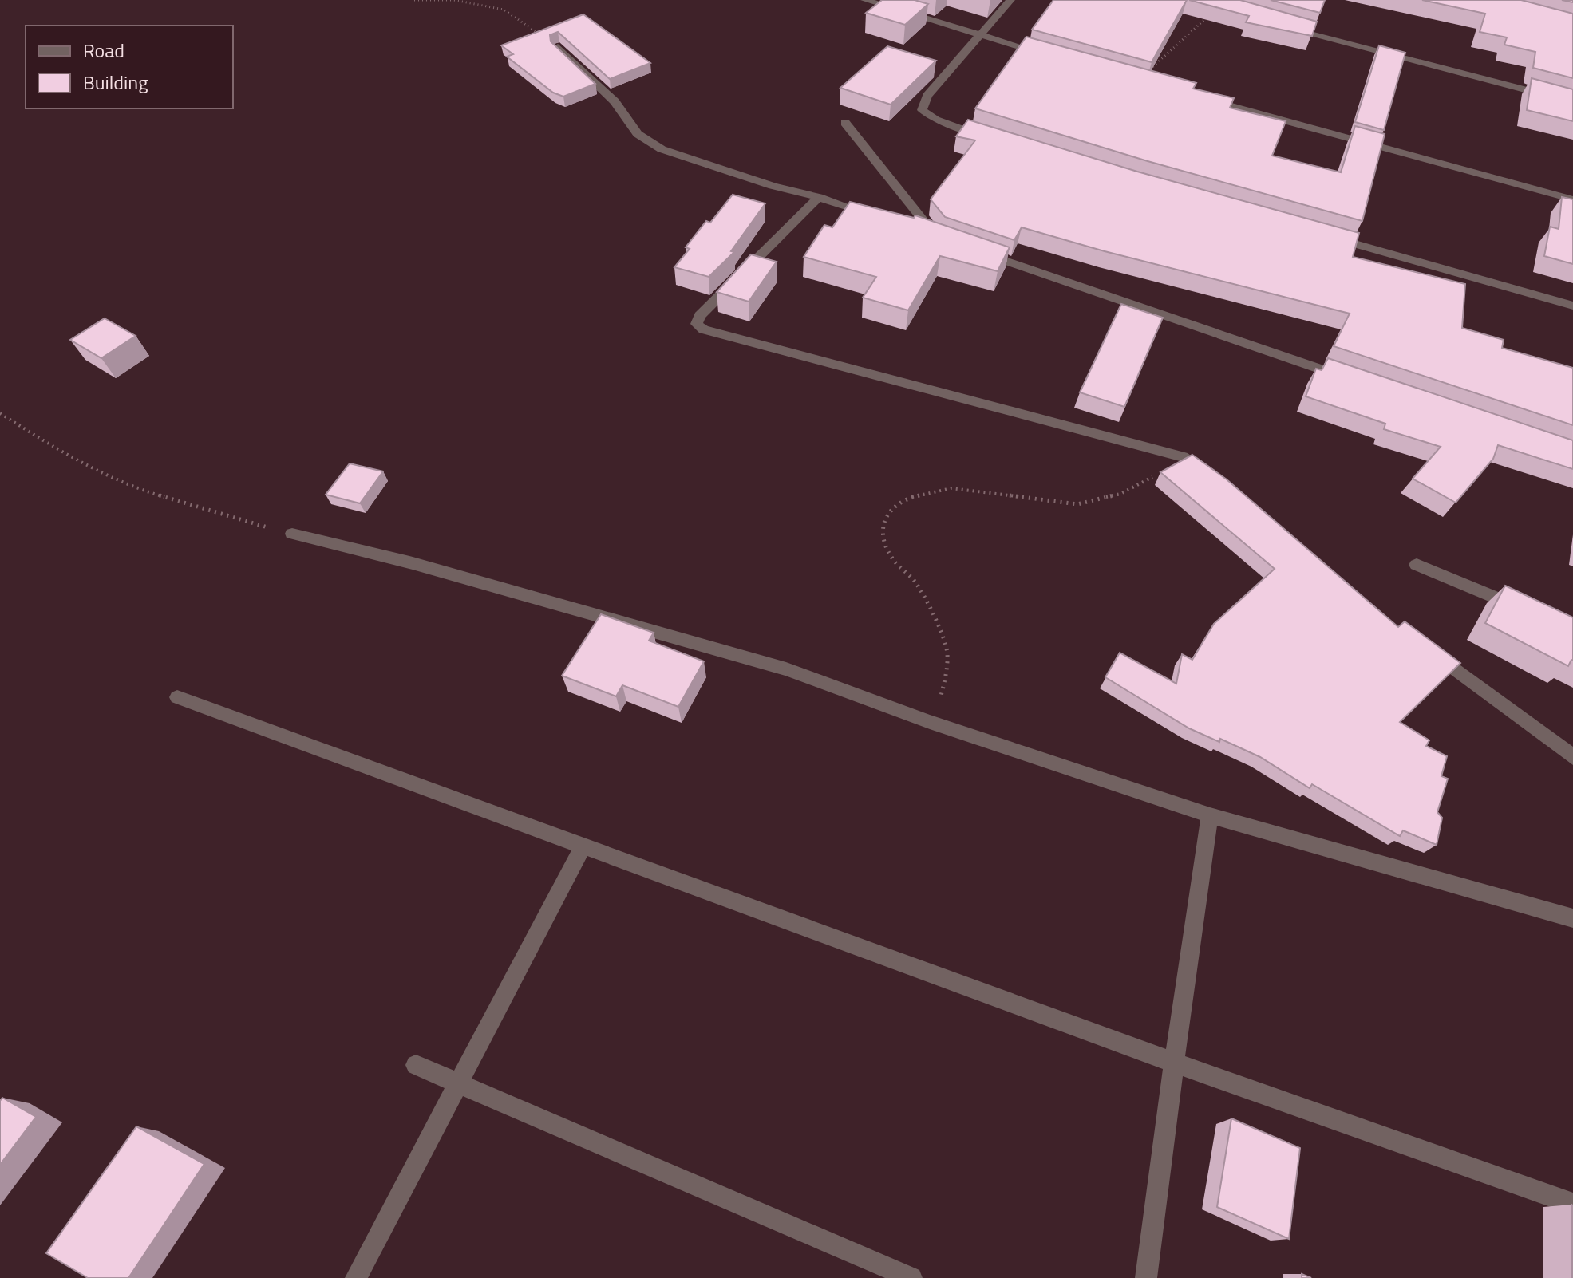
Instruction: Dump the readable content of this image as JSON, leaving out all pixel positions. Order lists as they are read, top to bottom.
{
  "legend": ["Road", "Building"]
}
